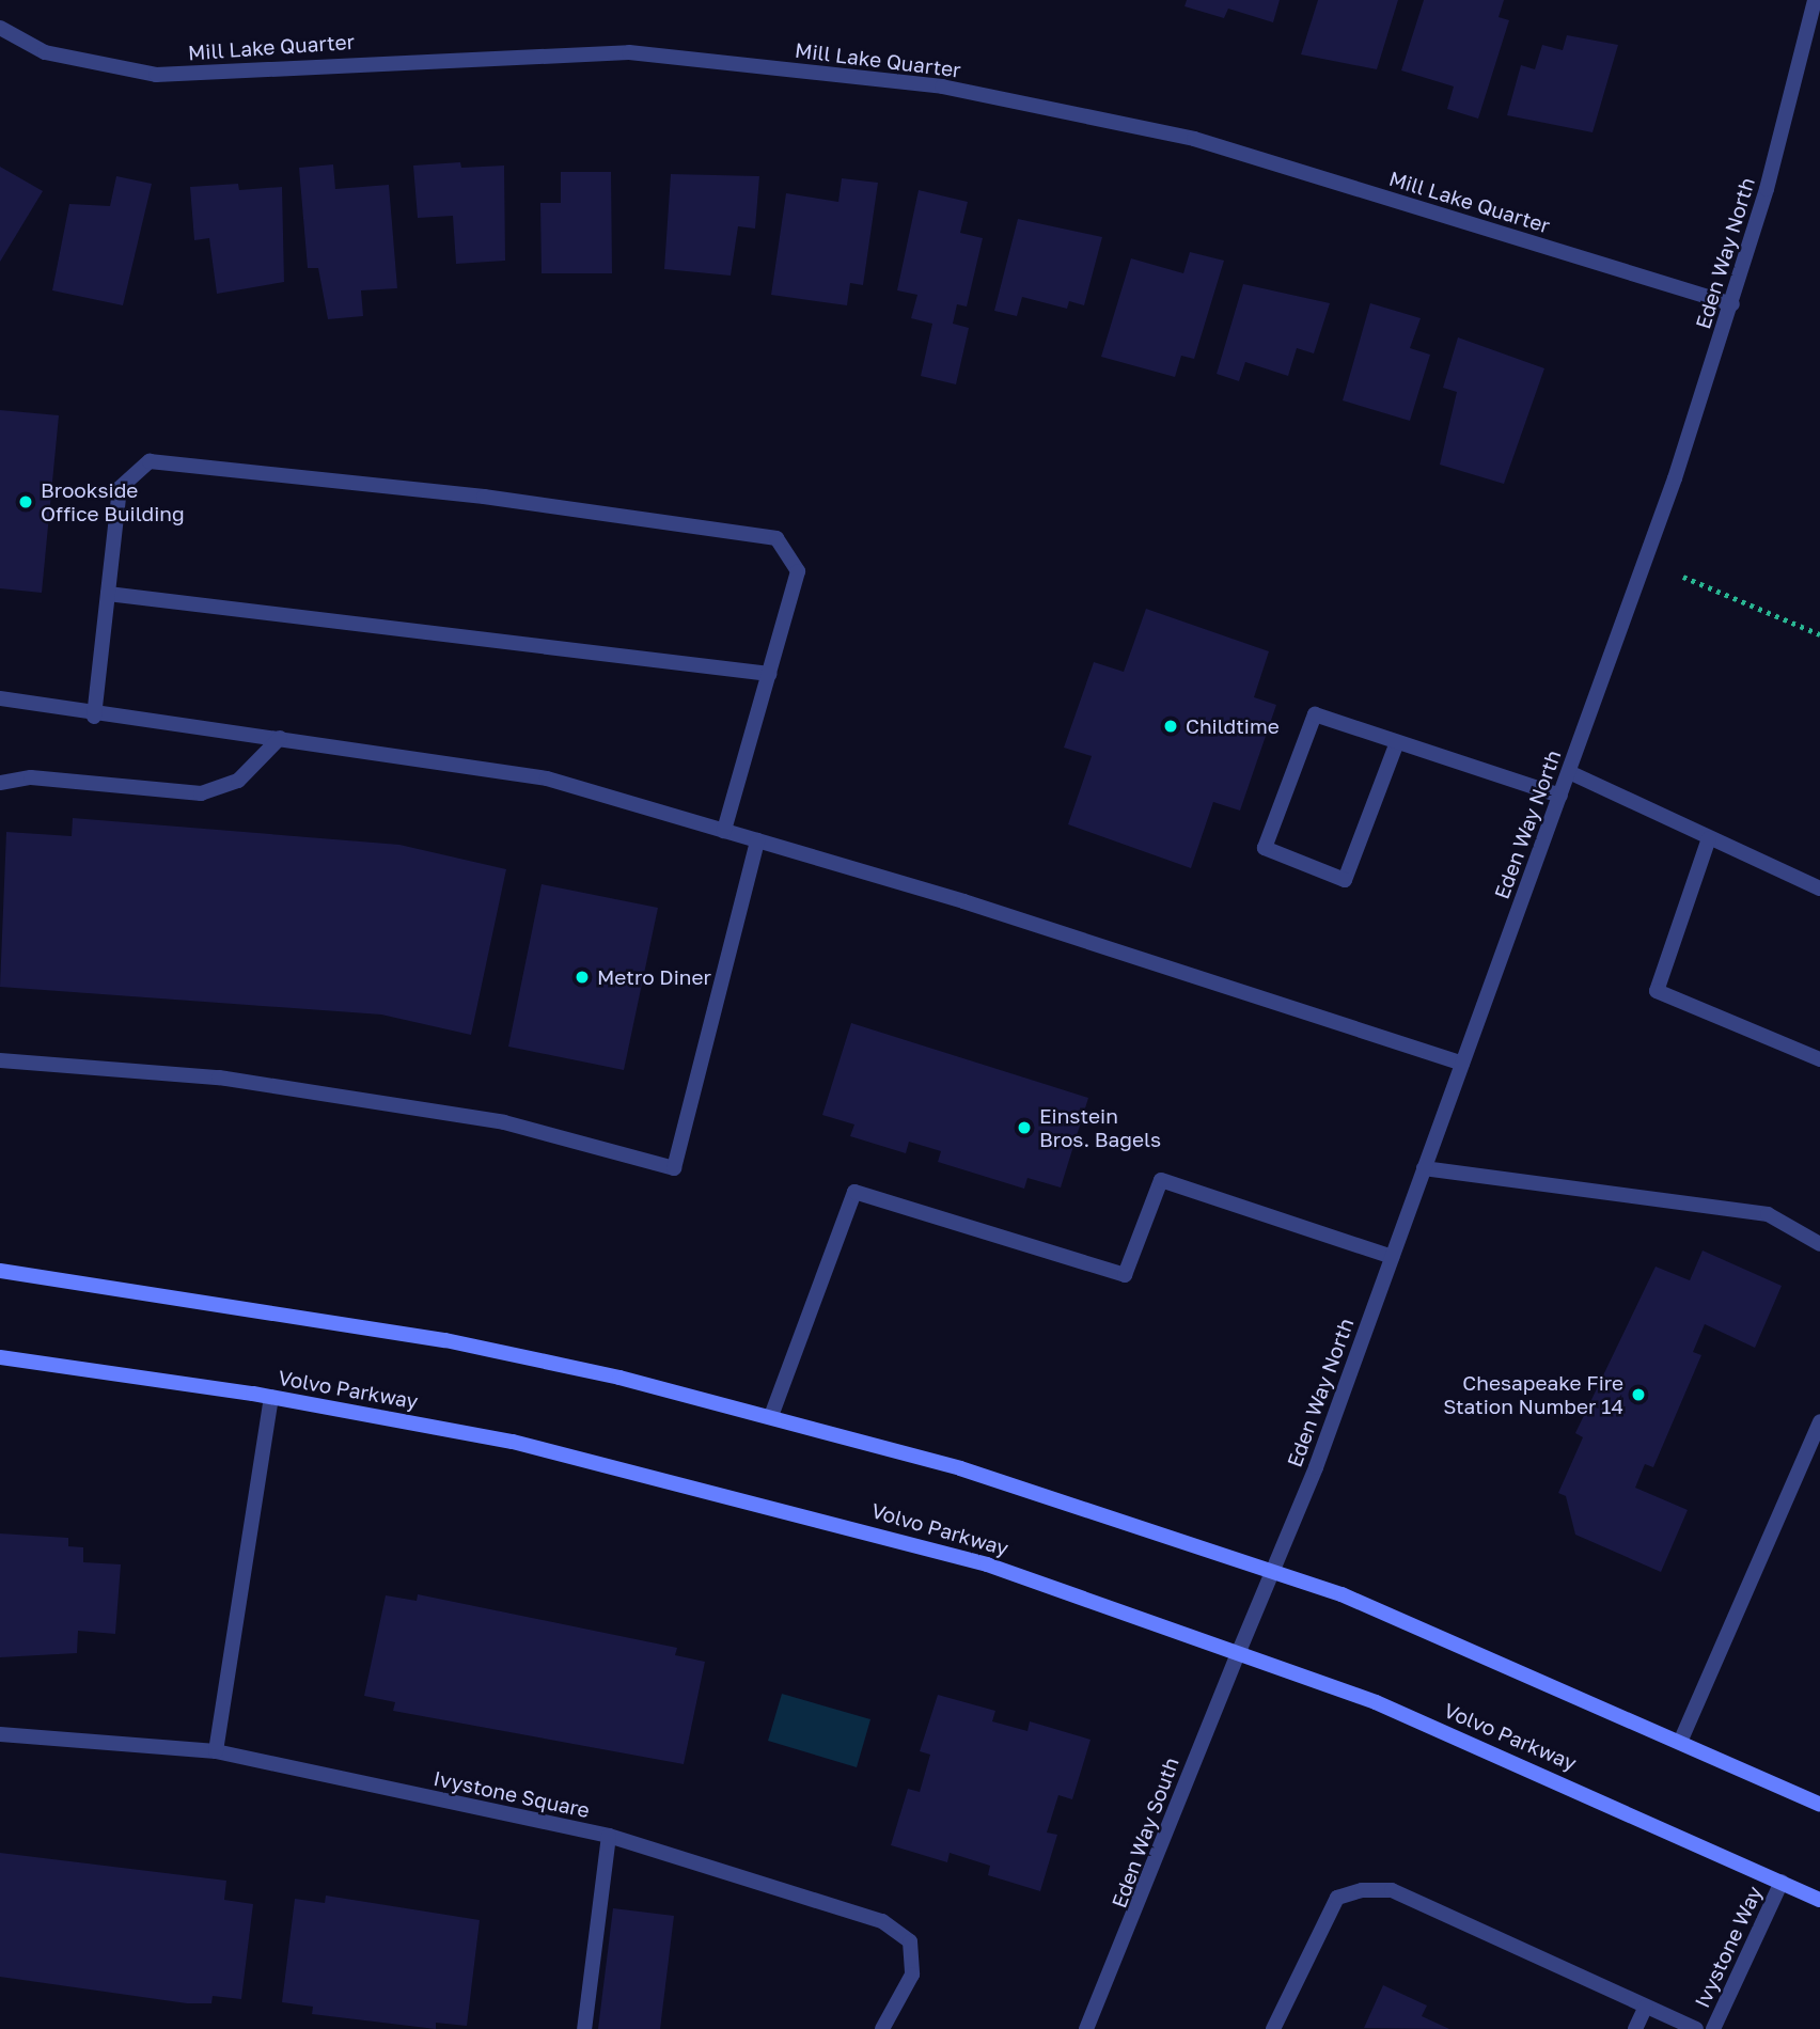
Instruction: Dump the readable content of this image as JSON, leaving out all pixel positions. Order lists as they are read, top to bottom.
{
  "streets": {
    "main road": ["Volvo Parkway"],
    "street": [
      "Mill Lake Quarter",
      "Eden Way North",
      "Ivystone Square",
      "Eden Way South",
      "Ivystone Way"
    ]
  },
  "crossings": [
    ["Mill Lake Quarter", "Eden Way North"],
    ["Eden Way North", "Volvo Parkway"],
    ["Eden Way North", "Eden Way South"],
    ["Volvo Parkway", "Eden Way South"],
    ["Volvo Parkway", "Ivystone Way"]
  ],
  "places": [
    "Brookside Office Building",
    "Childtime",
    "Metro Diner",
    "Einstein Bros. Bagels",
    "Chesapeake Fire Station Number 14"
  ]
}
